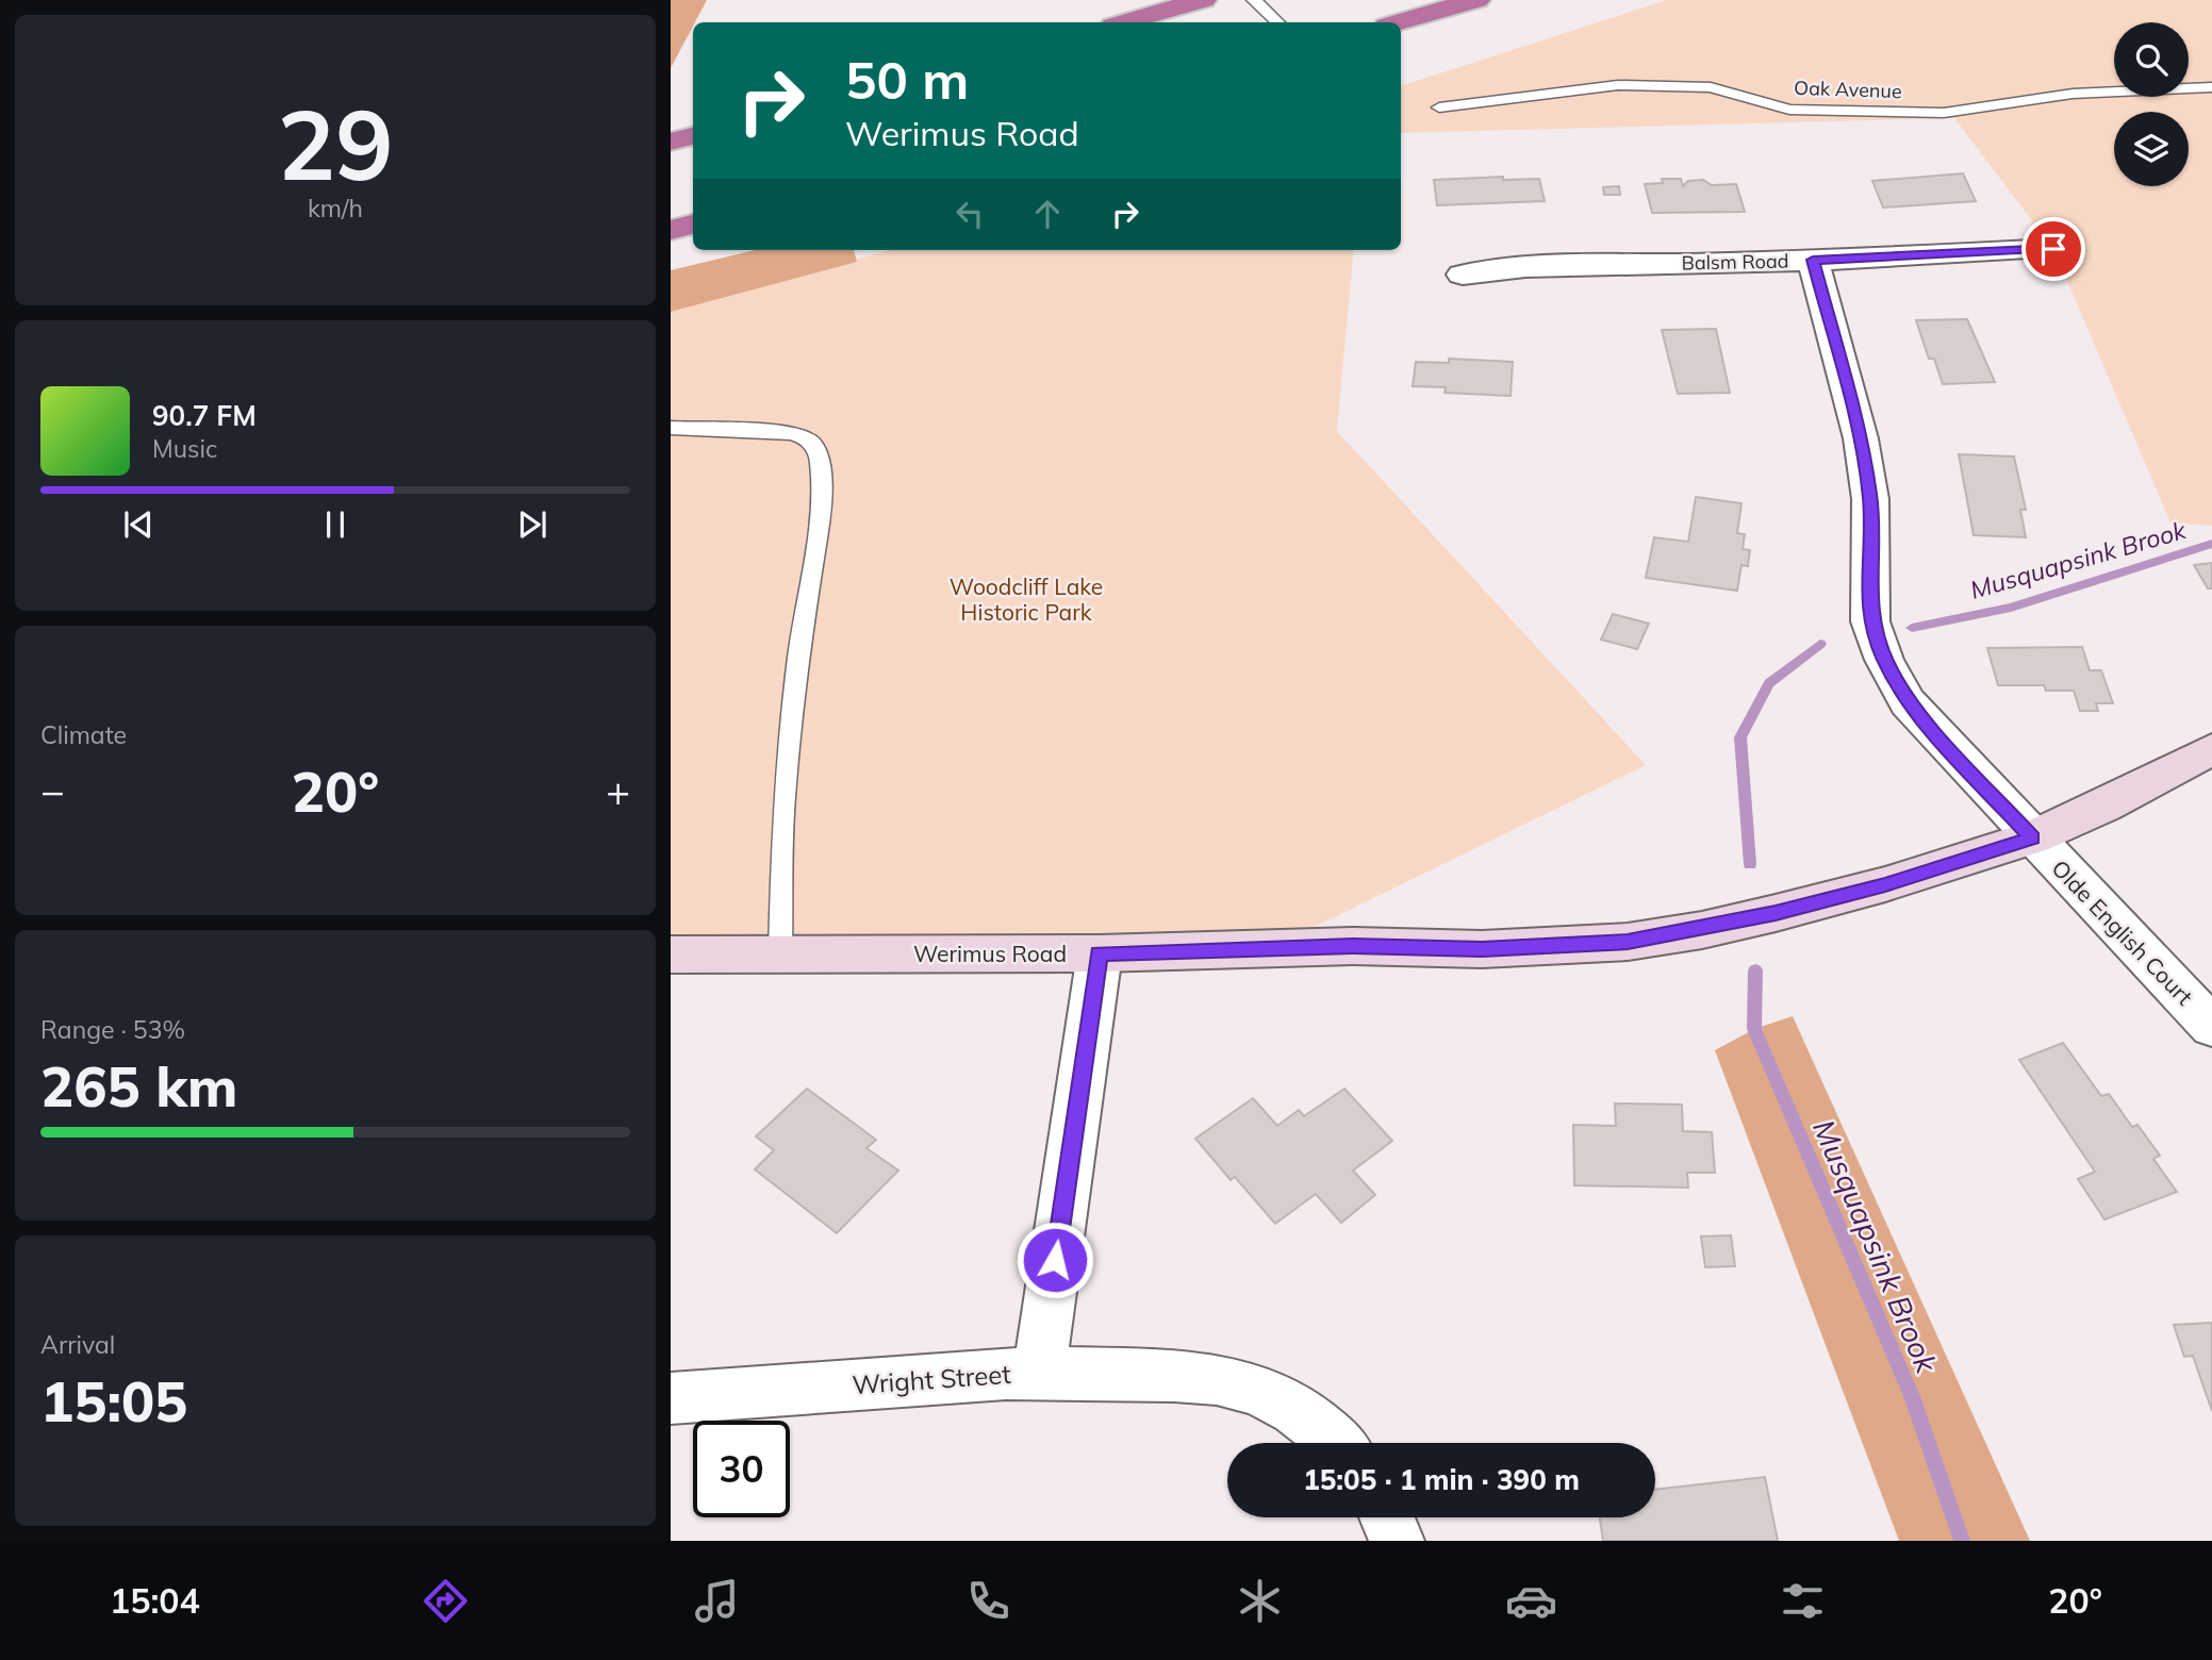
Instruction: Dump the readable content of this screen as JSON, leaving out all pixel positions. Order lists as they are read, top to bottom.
{
  "streets": {
    "main road": ["Werimus Road"],
    "street": ["Balsm Road", "Olde English Court", "Wright Street"],
    "lane": ["Oak Avenue"]
  },
  "crossings": [
    ["Balsm Road", "Olde English Court"],
    ["Olde English Court", "Werimus Road"],
    ["Werimus Road", "Wright Street"]
  ],
  "water": ["Musquapsink Brook"],
  "parks": ["Woodcliff Lake Historic Park"],
  "page": {
    "tile": [
      ["29", "km/h"],
      "Climate",
      ["Range · 53%", "265 km"],
      ["Arrival", "15:05"]
    ],
    "turn": ["50 m", "Werimus Road"],
    "song": ["90.7 FM", "Music"],
    "heat": ["−", "20°", "+"],
    "limit": "30",
    "trip": "15:05 · 1 min · 390 m",
    "tabs": ["15:04", "20°"]
  }
}
